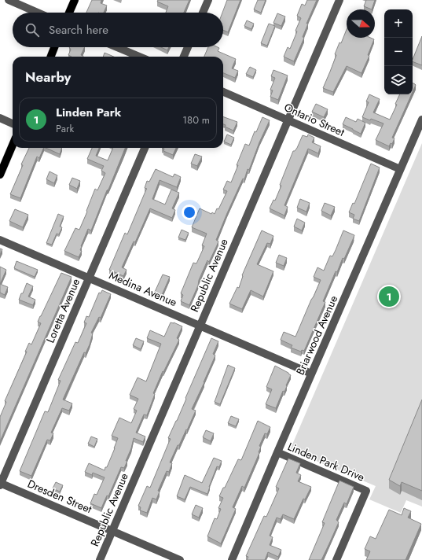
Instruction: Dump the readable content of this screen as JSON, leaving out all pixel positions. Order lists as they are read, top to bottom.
{
  "streets": {
    "street": [
      "Ontario Street",
      "Republic Avenue",
      "Medina Avenue",
      "Loretta Avenue",
      "Briarwood Avenue",
      "Linden Park Drive",
      "Dresden Street"
    ]
  },
  "crossings": [
    ["Ontario Street", "Republic Avenue"],
    ["Ontario Street", "Briarwood Avenue"],
    ["Republic Avenue", "Medina Avenue"],
    ["Republic Avenue", "Dresden Street"],
    ["Medina Avenue", "Loretta Avenue"],
    ["Medina Avenue", "Briarwood Avenue"],
    ["Loretta Avenue", "Dresden Street"],
    ["Briarwood Avenue", "Linden Park Drive"]
  ],
  "north": "right",
  "page": {
    "map_buttons": ["+", "−"],
    "search": "Search here",
    "heading": "Nearby",
    "list": [
      {
        "mark": "1",
        "name": "Linden Park",
        "note": "Park",
        "value": "180 m"
      }
    ],
    "pins": "1"
  }
}
